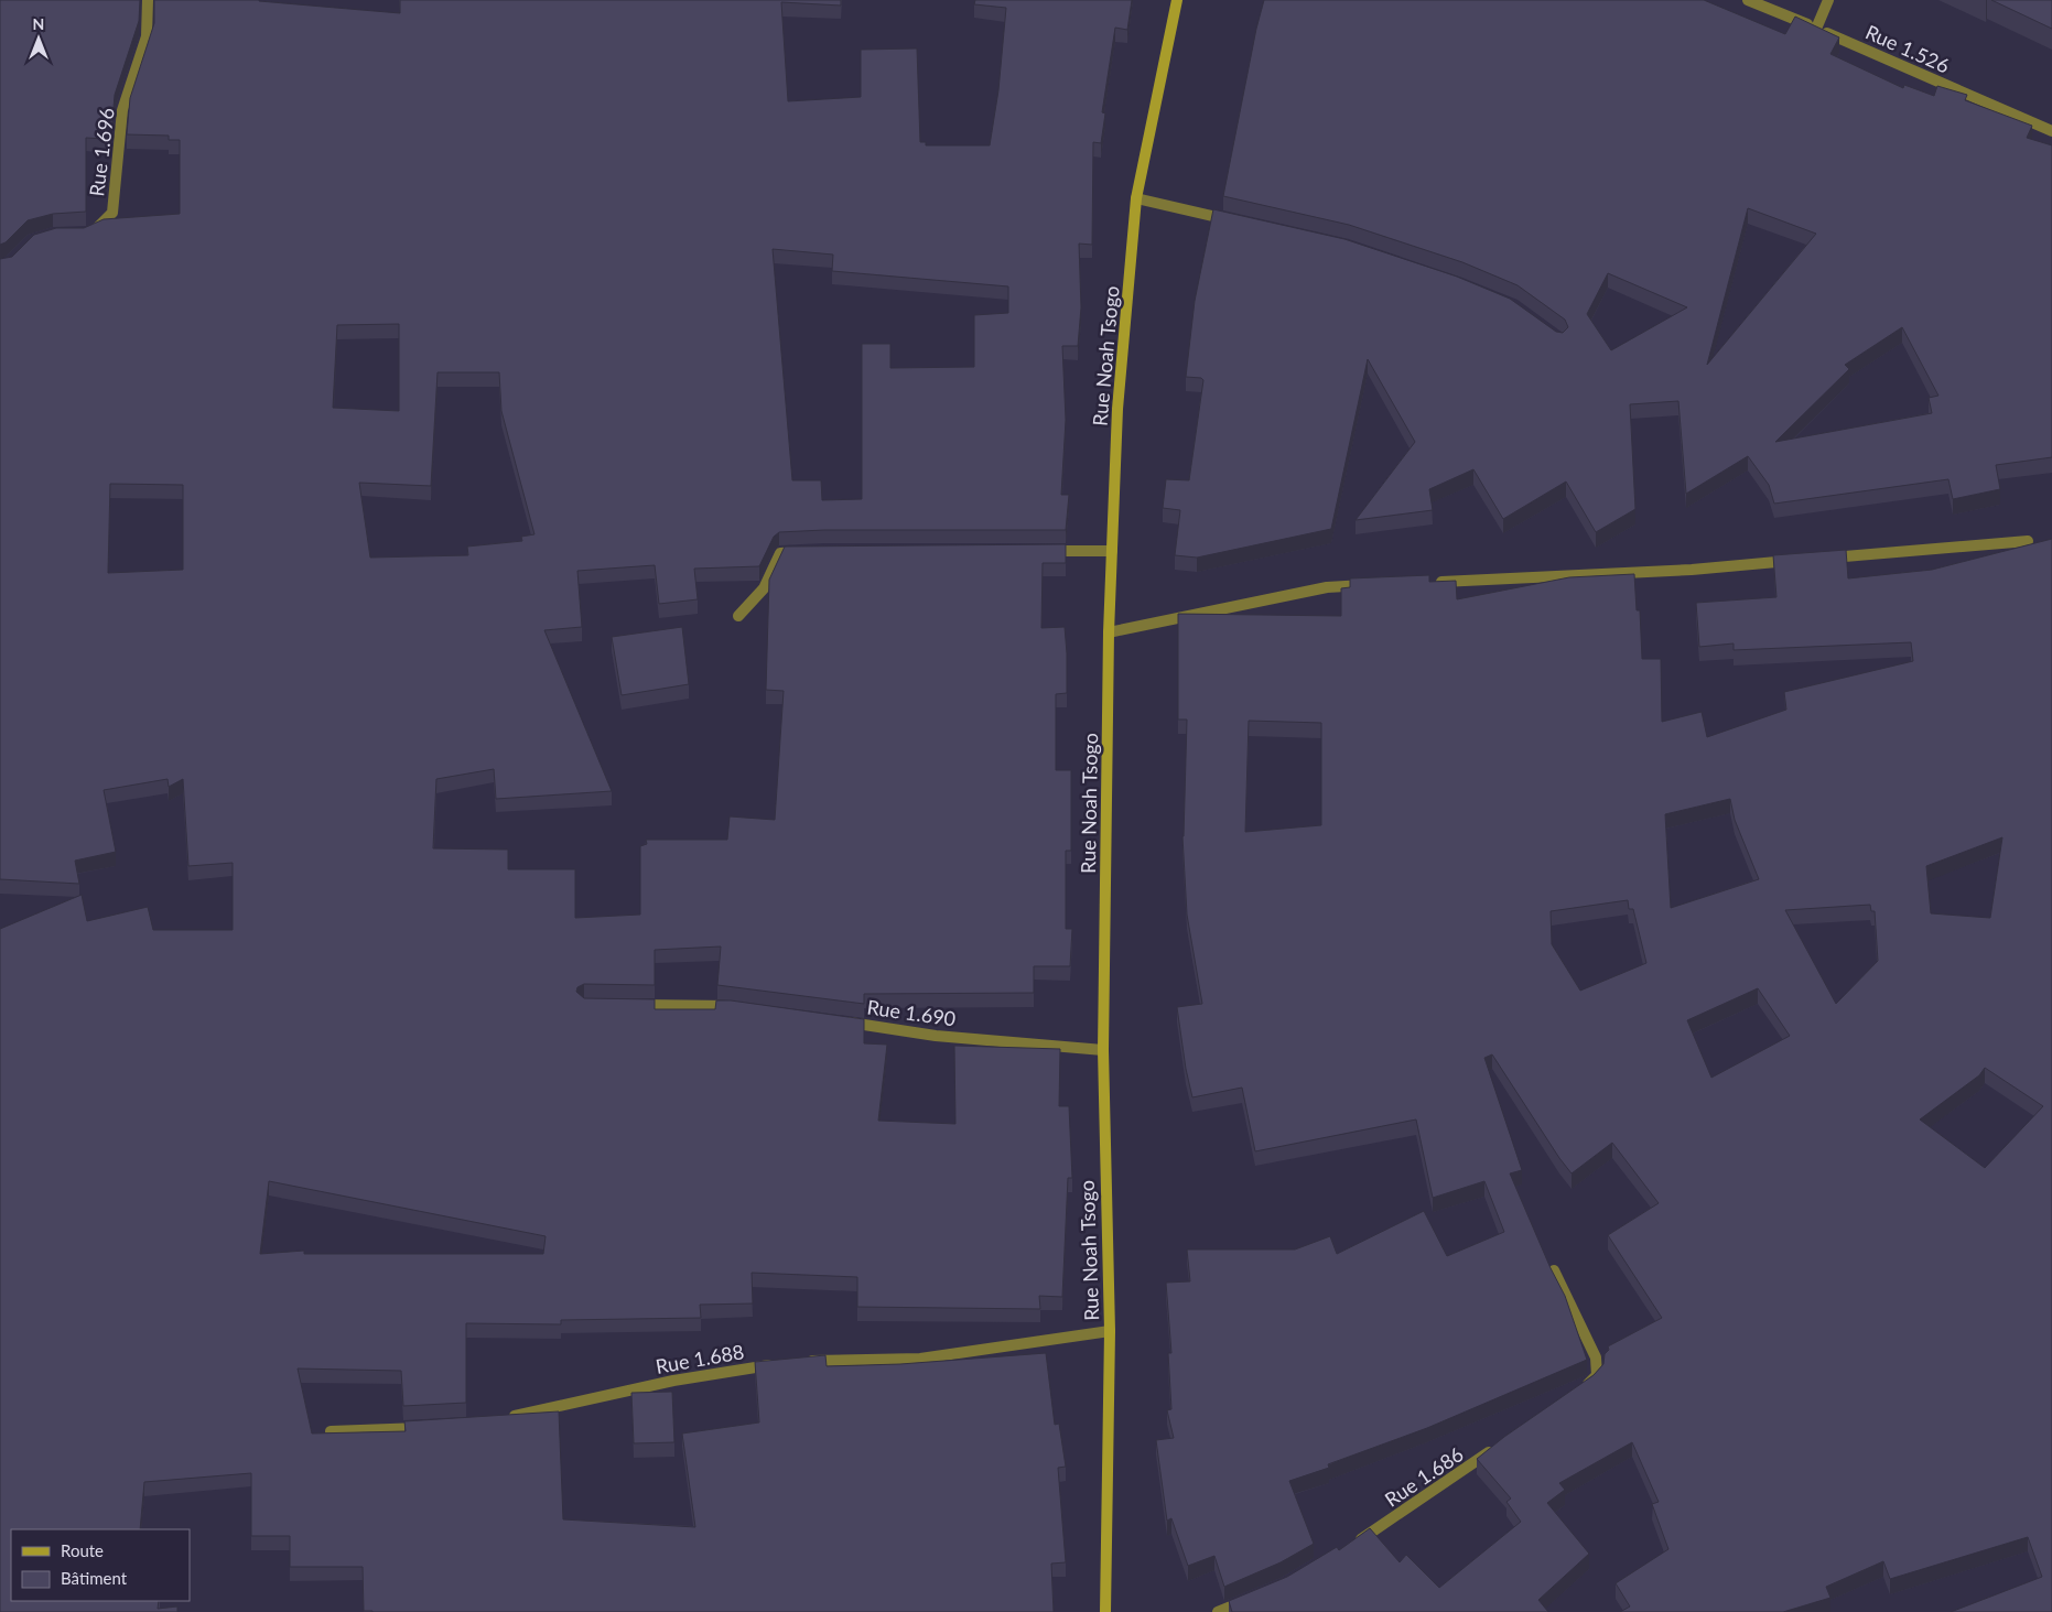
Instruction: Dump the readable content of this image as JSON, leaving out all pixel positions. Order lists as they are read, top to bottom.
{
  "streets": {
    "main road": ["Rue Noah Tsogo"],
    "street": [
      "Rue 1.526",
      "Rue 1.696",
      "Rue 1.690",
      "Rue 1.688",
      "Rue 1.686"
    ]
  },
  "crossings": [
    ["Rue Noah Tsogo", "Rue 1.690"]
  ],
  "legend": ["Route", "Bâtiment"],
  "north": "top"
}
